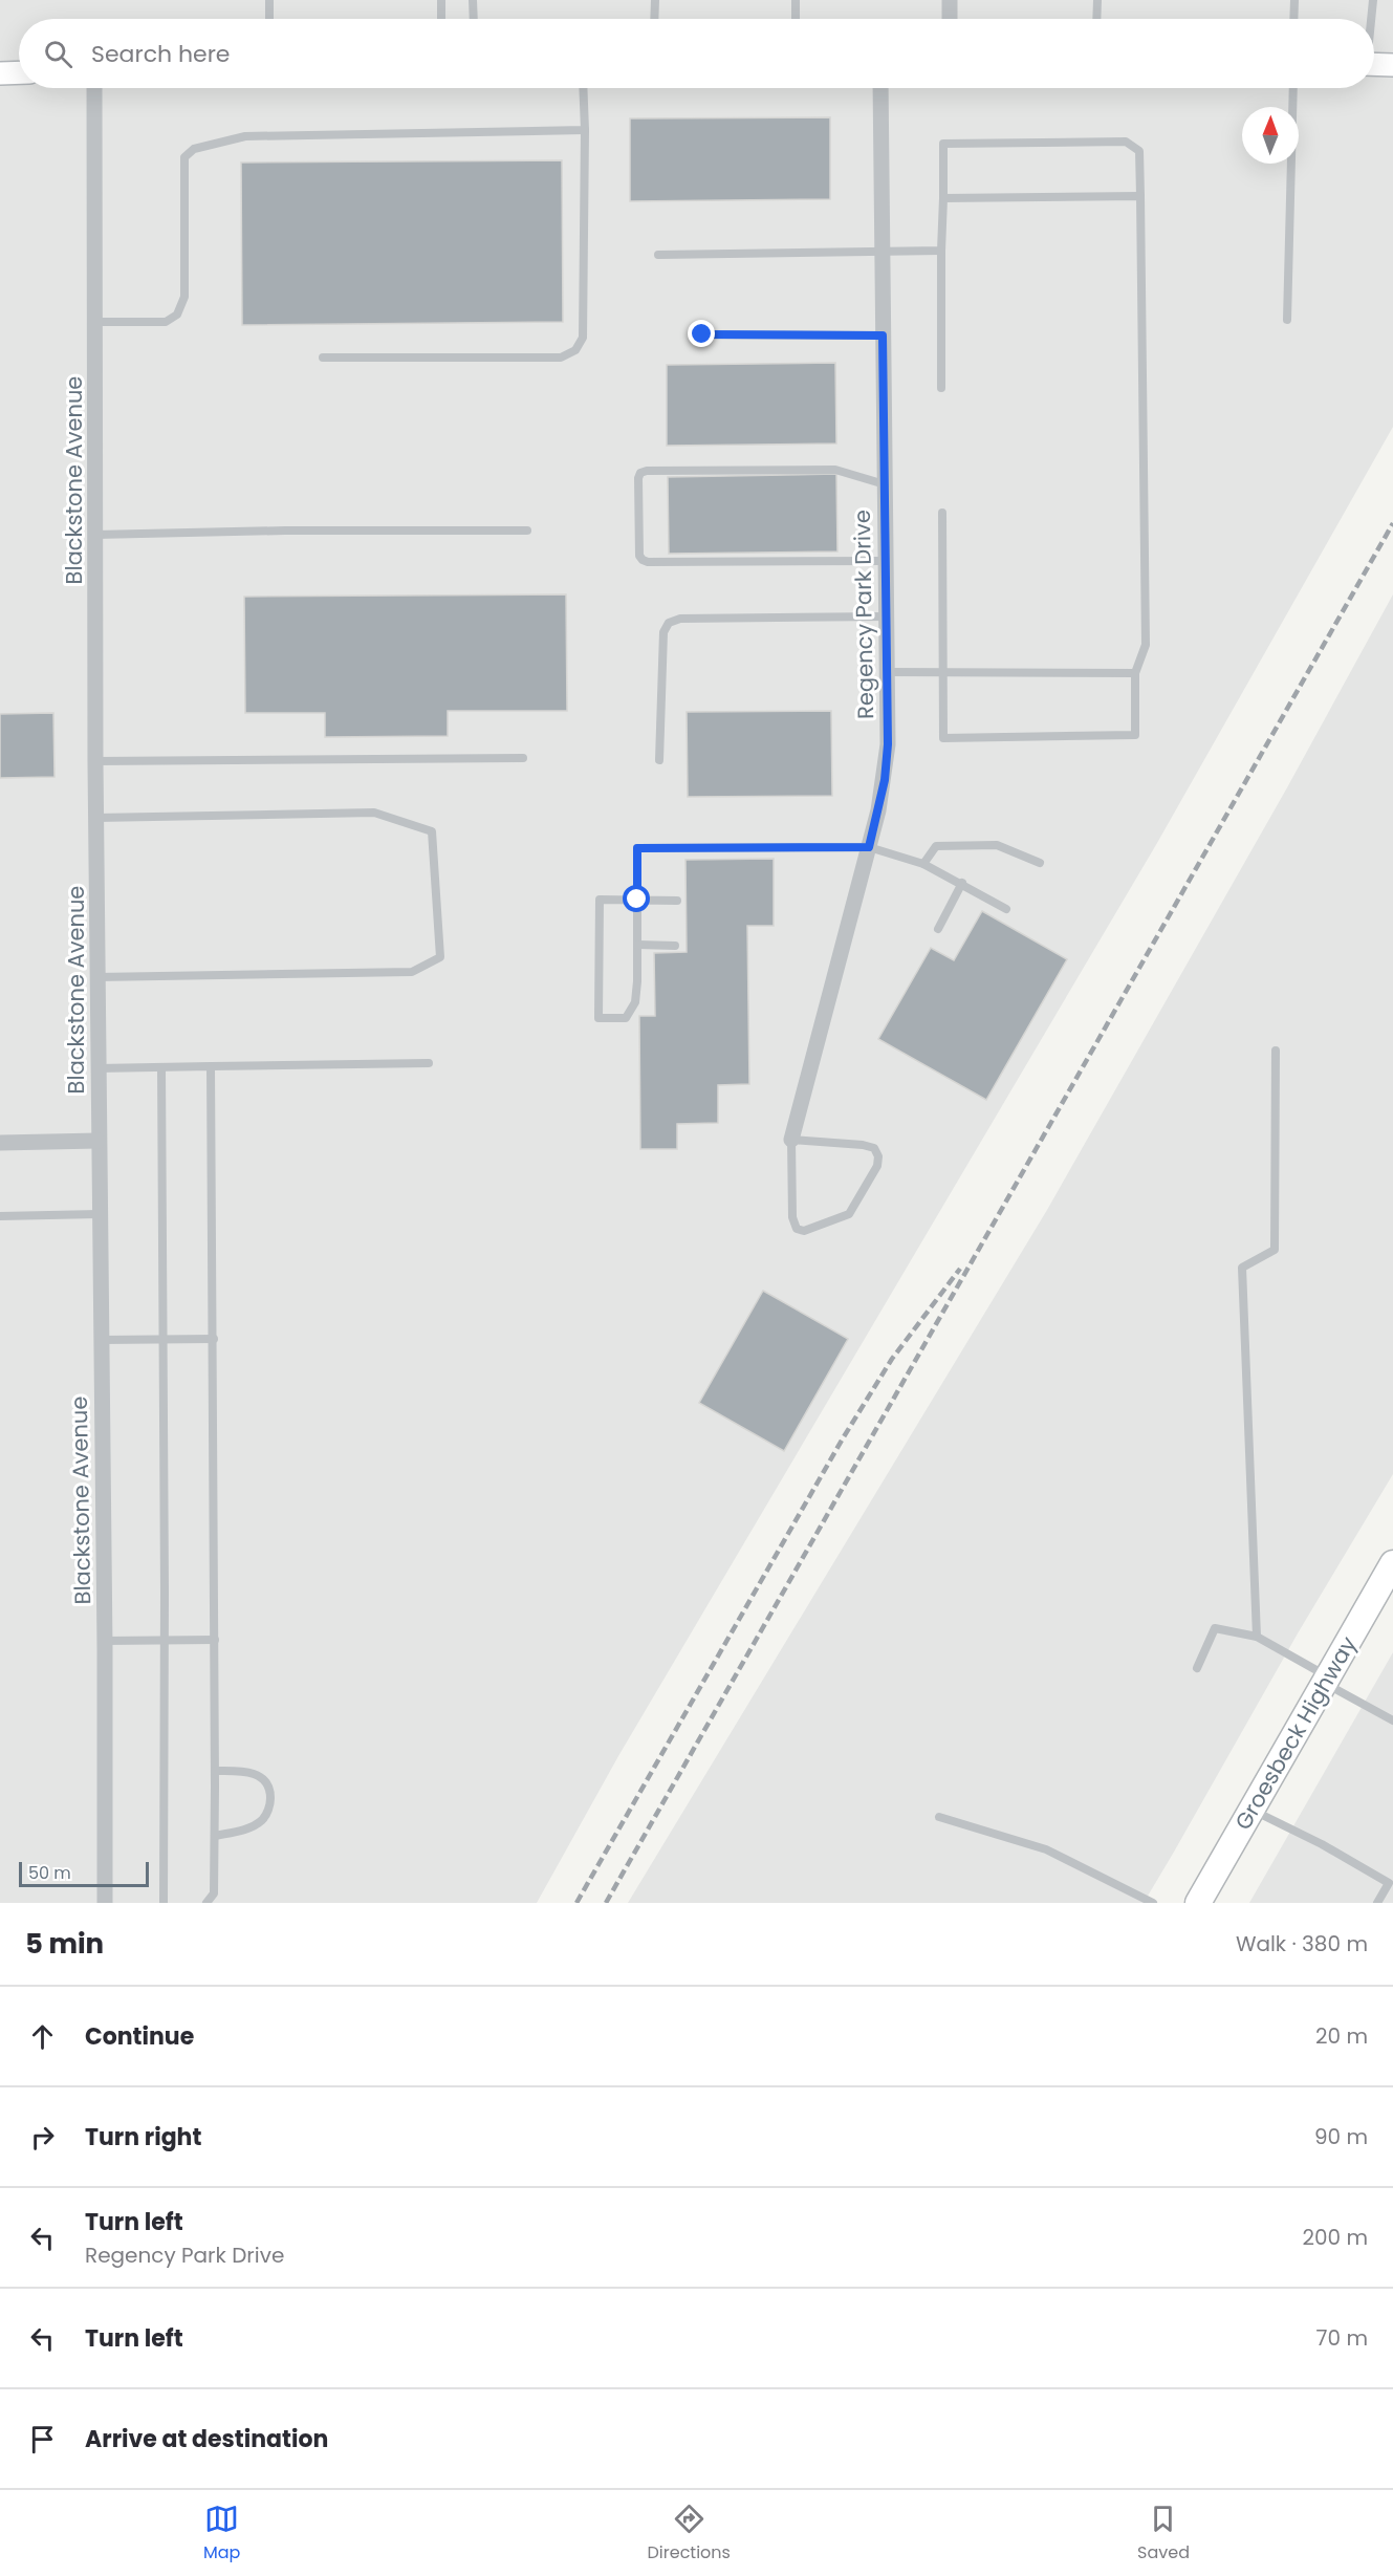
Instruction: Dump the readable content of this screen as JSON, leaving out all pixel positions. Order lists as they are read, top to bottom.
{
  "streets": {
    "main road": ["Groesbeck Highway"],
    "street": ["Blackstone Avenue", "Regency Park Drive"]
  },
  "scale_bar": "50 m",
  "north": "top",
  "page": {
    "search": "Search here",
    "scale": "50 m",
    "heading": ["5 min", "Walk · 380 m"],
    "list": [
      ["Continue", "20 m"],
      ["Turn right", "90 m"],
      ["Turn left", "Regency Park Drive", "200 m"],
      ["Turn left", "70 m"],
      "Arrive at destination"
    ],
    "nav": ["Map", "Directions", "Saved"]
  }
}
